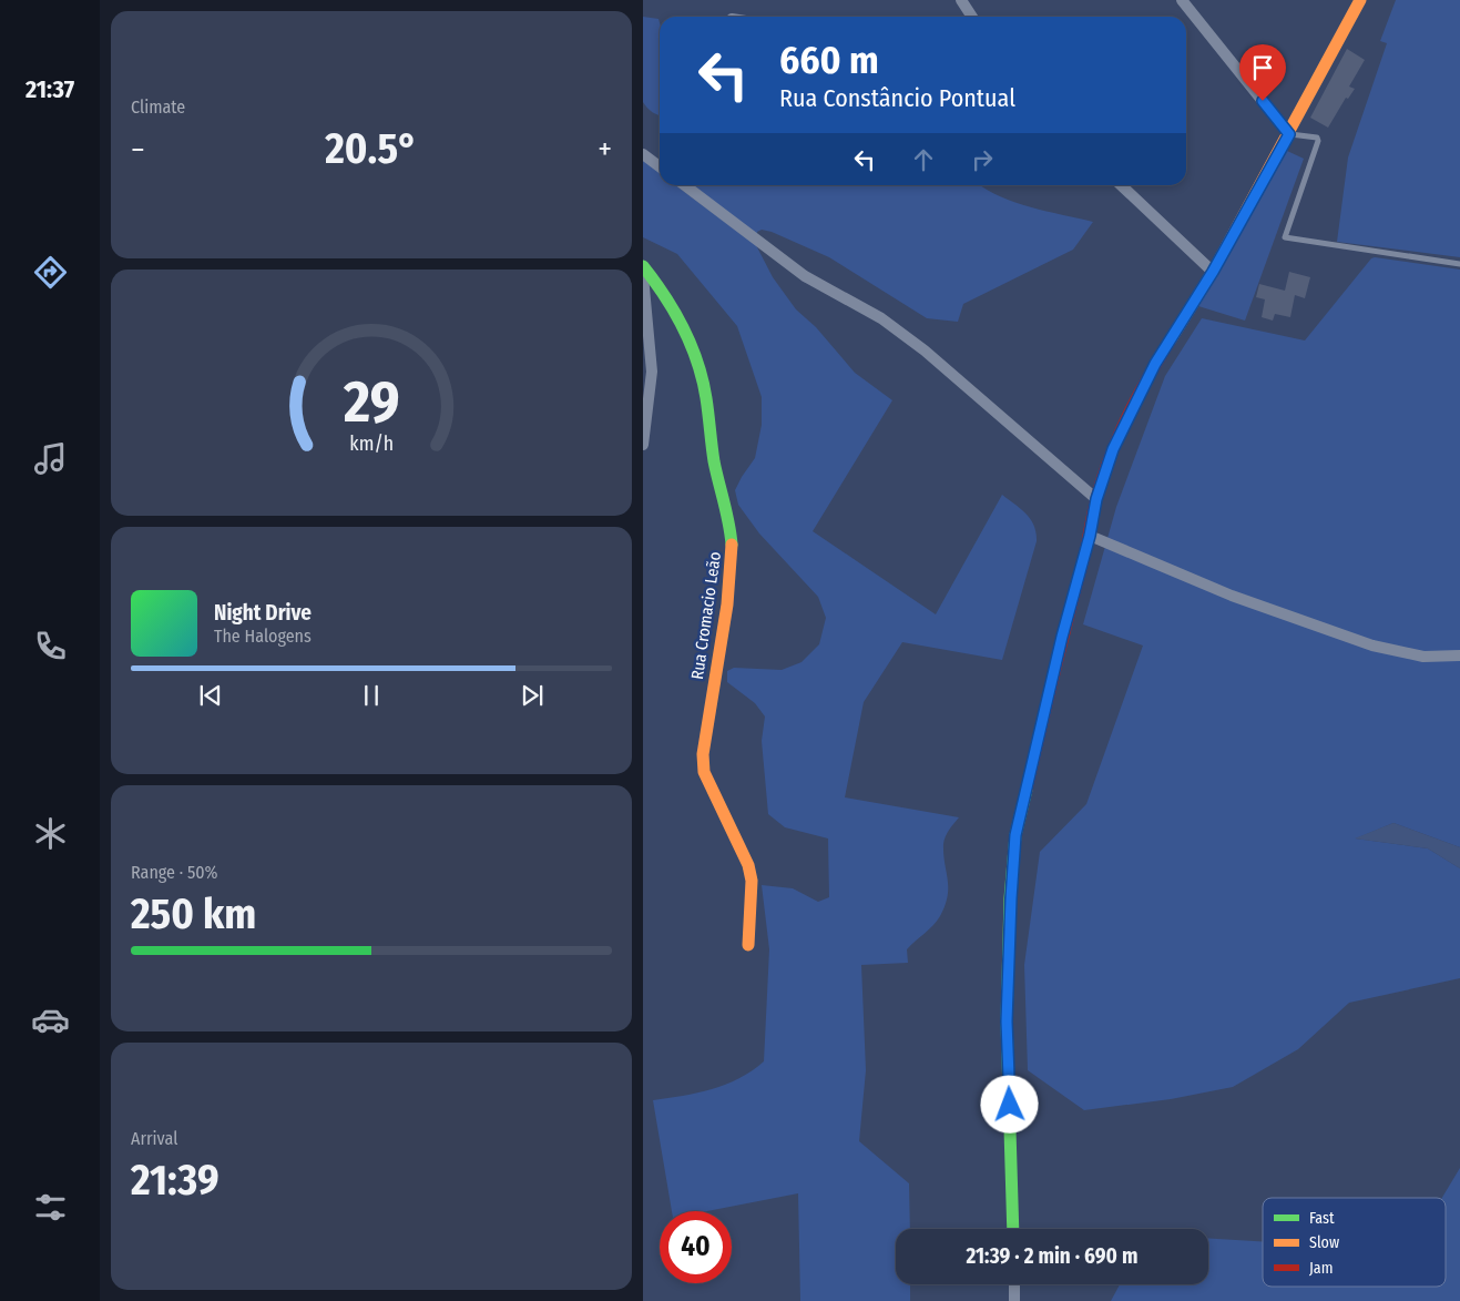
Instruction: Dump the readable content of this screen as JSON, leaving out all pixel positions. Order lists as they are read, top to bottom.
{
  "streets": {
    "street": ["Rua Cromacio Leão"]
  },
  "legend": ["Fast", "Slow", "Jam"],
  "page": {
    "tabs": "21:37",
    "tile": [
      "Climate",
      ["Range · 50%", "250 km"],
      ["Arrival", "21:39"]
    ],
    "turn": ["660 m", "Rua Constâncio Pontual"],
    "heat": ["−", "20.5°", "+"],
    "song": ["Night Drive", "The Halogens"],
    "limit": "40",
    "trip": "21:39 · 2 min · 690 m",
    "gauge": ["29", "km/h"]
  }
}
